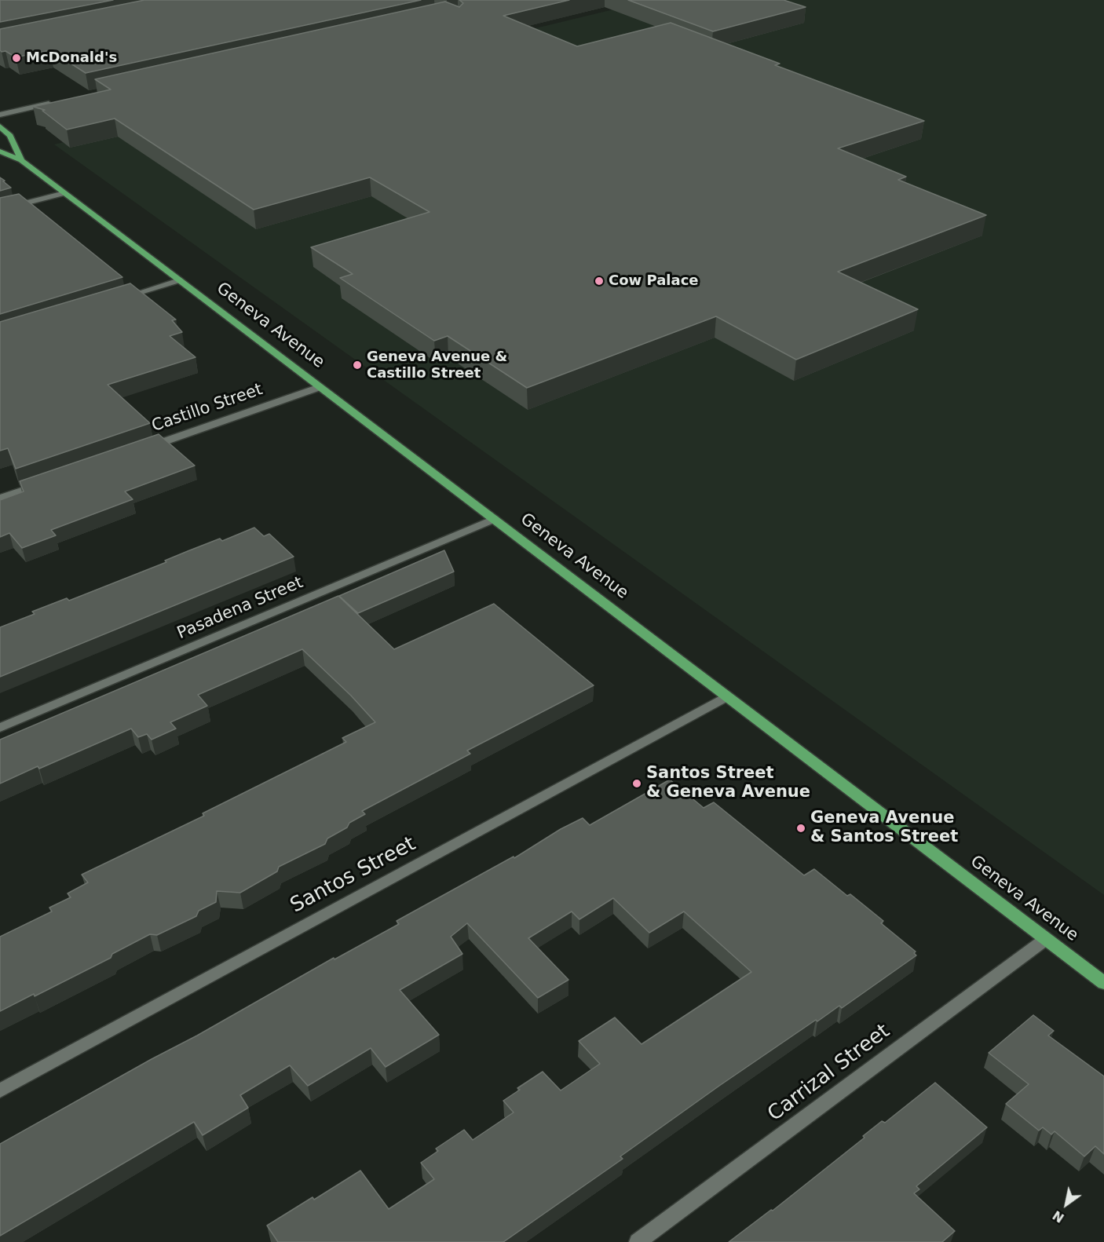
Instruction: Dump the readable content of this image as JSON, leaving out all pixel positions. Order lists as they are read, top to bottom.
{
  "streets": {
    "main road": ["Geneva Avenue"],
    "street": [
      "Castillo Street",
      "Pasadena Street",
      "Santos Street",
      "Carrizal Street"
    ]
  },
  "crossings": [
    ["Geneva Avenue", "Castillo Street"],
    ["Geneva Avenue", "Pasadena Street"],
    ["Geneva Avenue", "Santos Street"],
    ["Geneva Avenue", "Carrizal Street"]
  ],
  "places": [
    "McDonald's",
    "Cow Palace",
    "Geneva Avenue & Castillo Street",
    "Santos Street & Geneva Avenue",
    "Geneva Avenue & Santos Street"
  ],
  "north": "bottom left"
}
